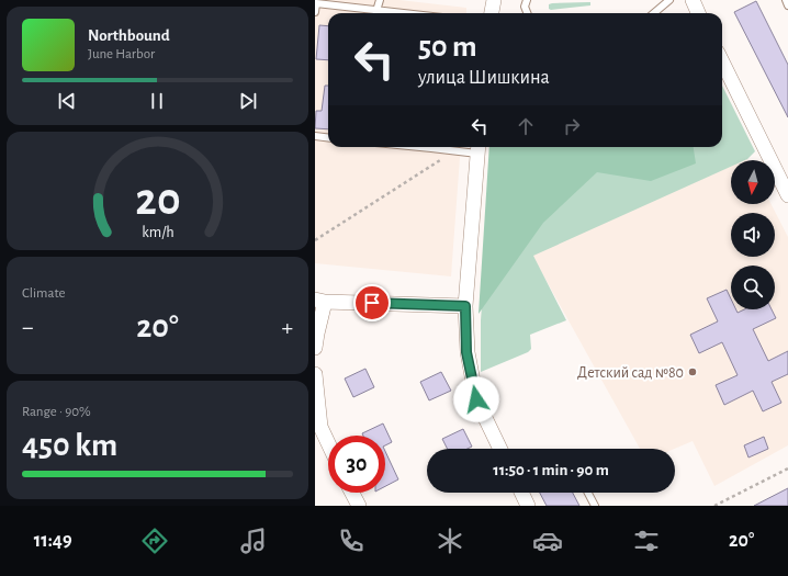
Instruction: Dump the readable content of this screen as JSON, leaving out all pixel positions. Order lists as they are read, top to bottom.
{
  "places": ["Детский сад №80"],
  "north": "bottom",
  "page": {
    "turn": ["50 m", "улица Шишкина"],
    "song": ["Northbound", "June Harbor"],
    "tile": [
      "Climate",
      ["Range · 90%", "450 km"]
    ],
    "heat": ["−", "20°", "+"],
    "limit": "30",
    "trip": "11:50 · 1 min · 90 m",
    "tabs": ["11:49", "20°"],
    "gauge": ["20", "km/h"]
  }
}
